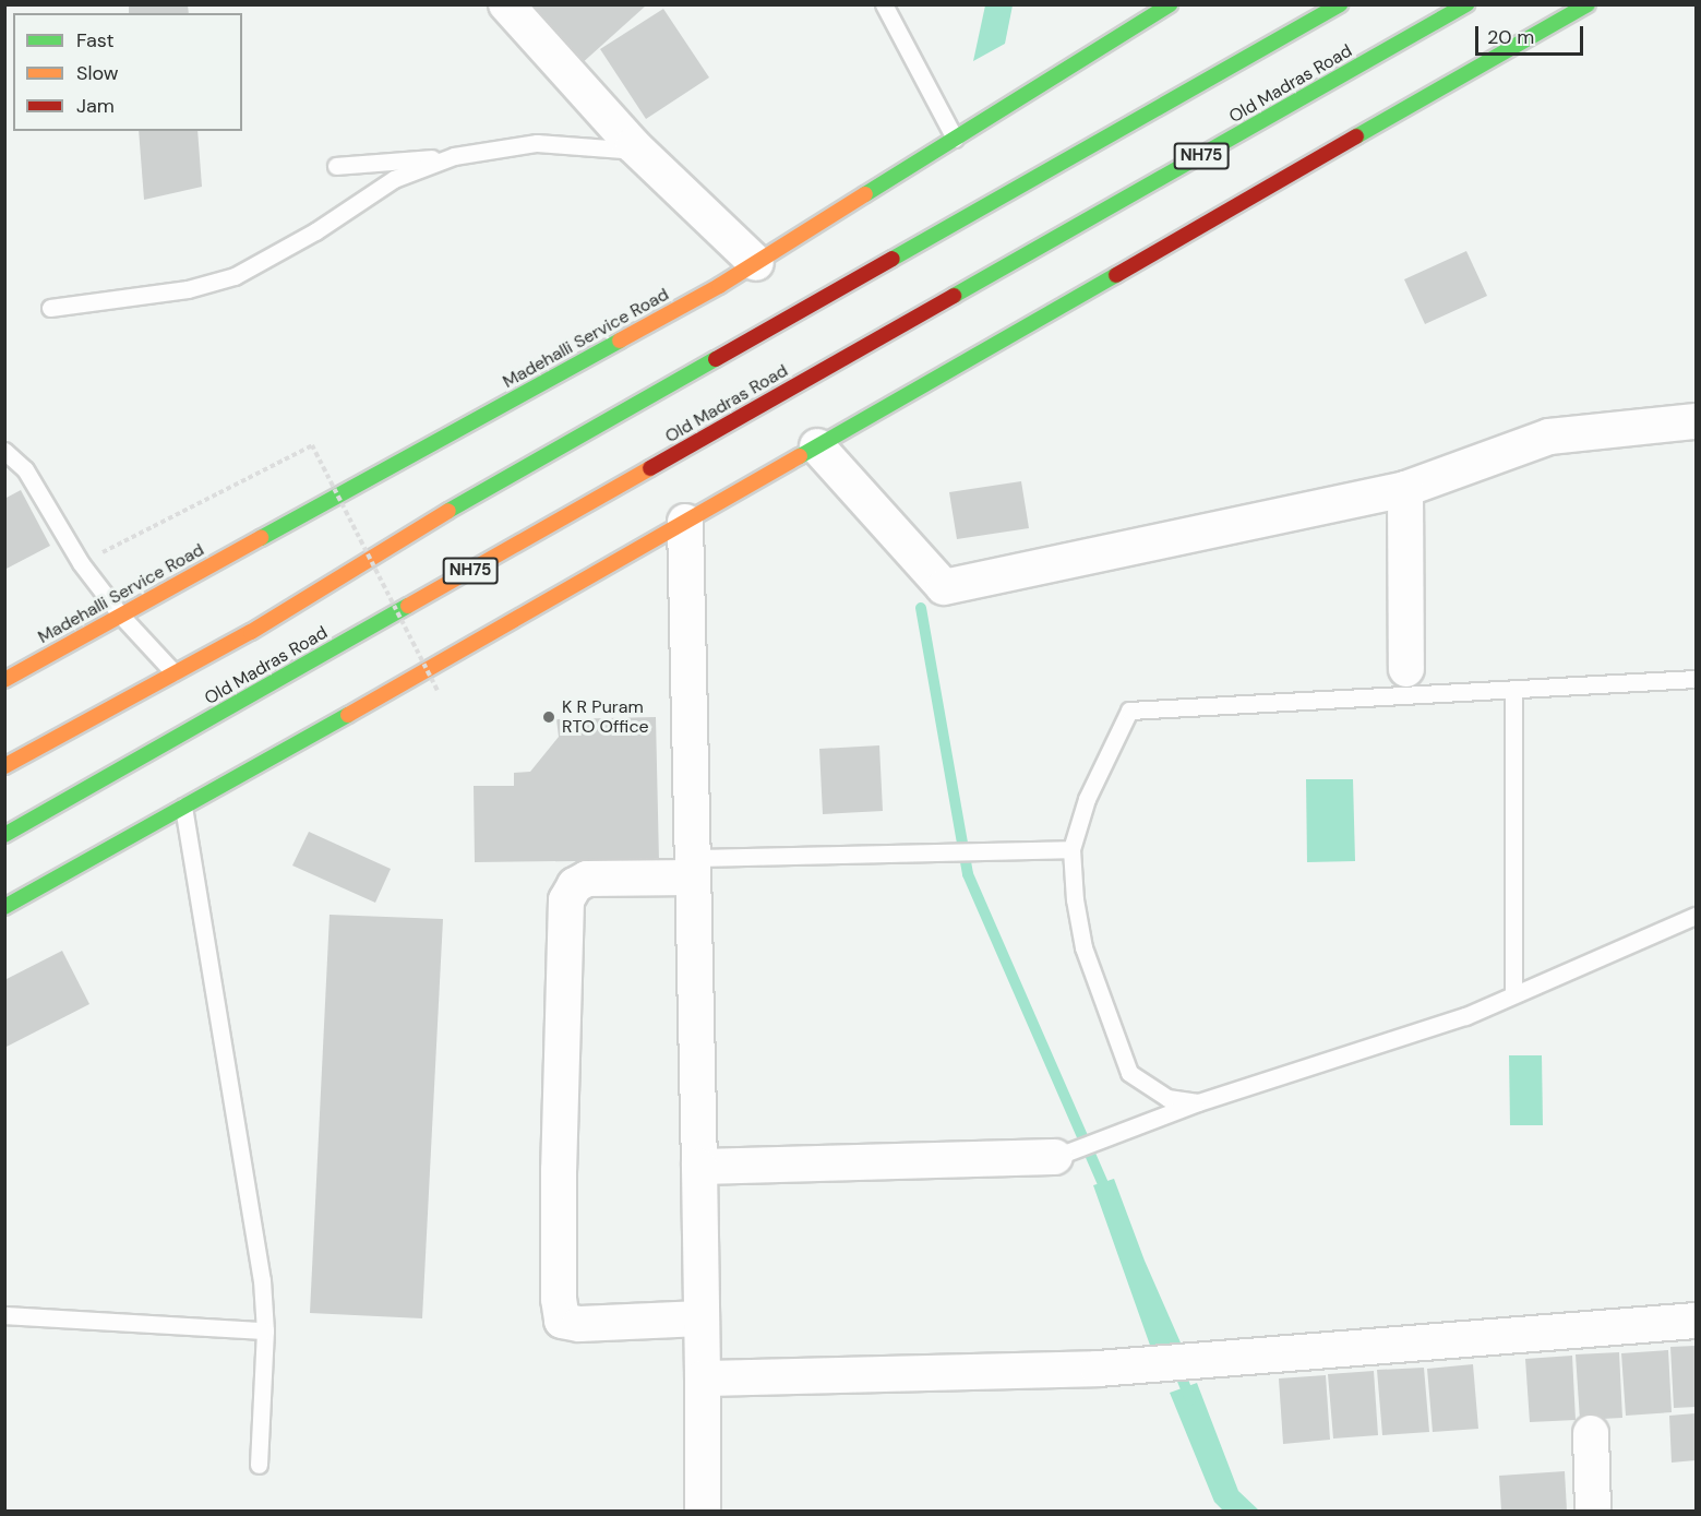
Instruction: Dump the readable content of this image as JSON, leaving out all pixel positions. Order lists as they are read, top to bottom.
{
  "streets": {
    "main road": ["Old Madras Road", "NH75", "Madehalli Service Road"]
  },
  "places": ["K R Puram RTO Office"],
  "legend": ["Fast", "Slow", "Jam"],
  "scale_bar": "20 m"
}
